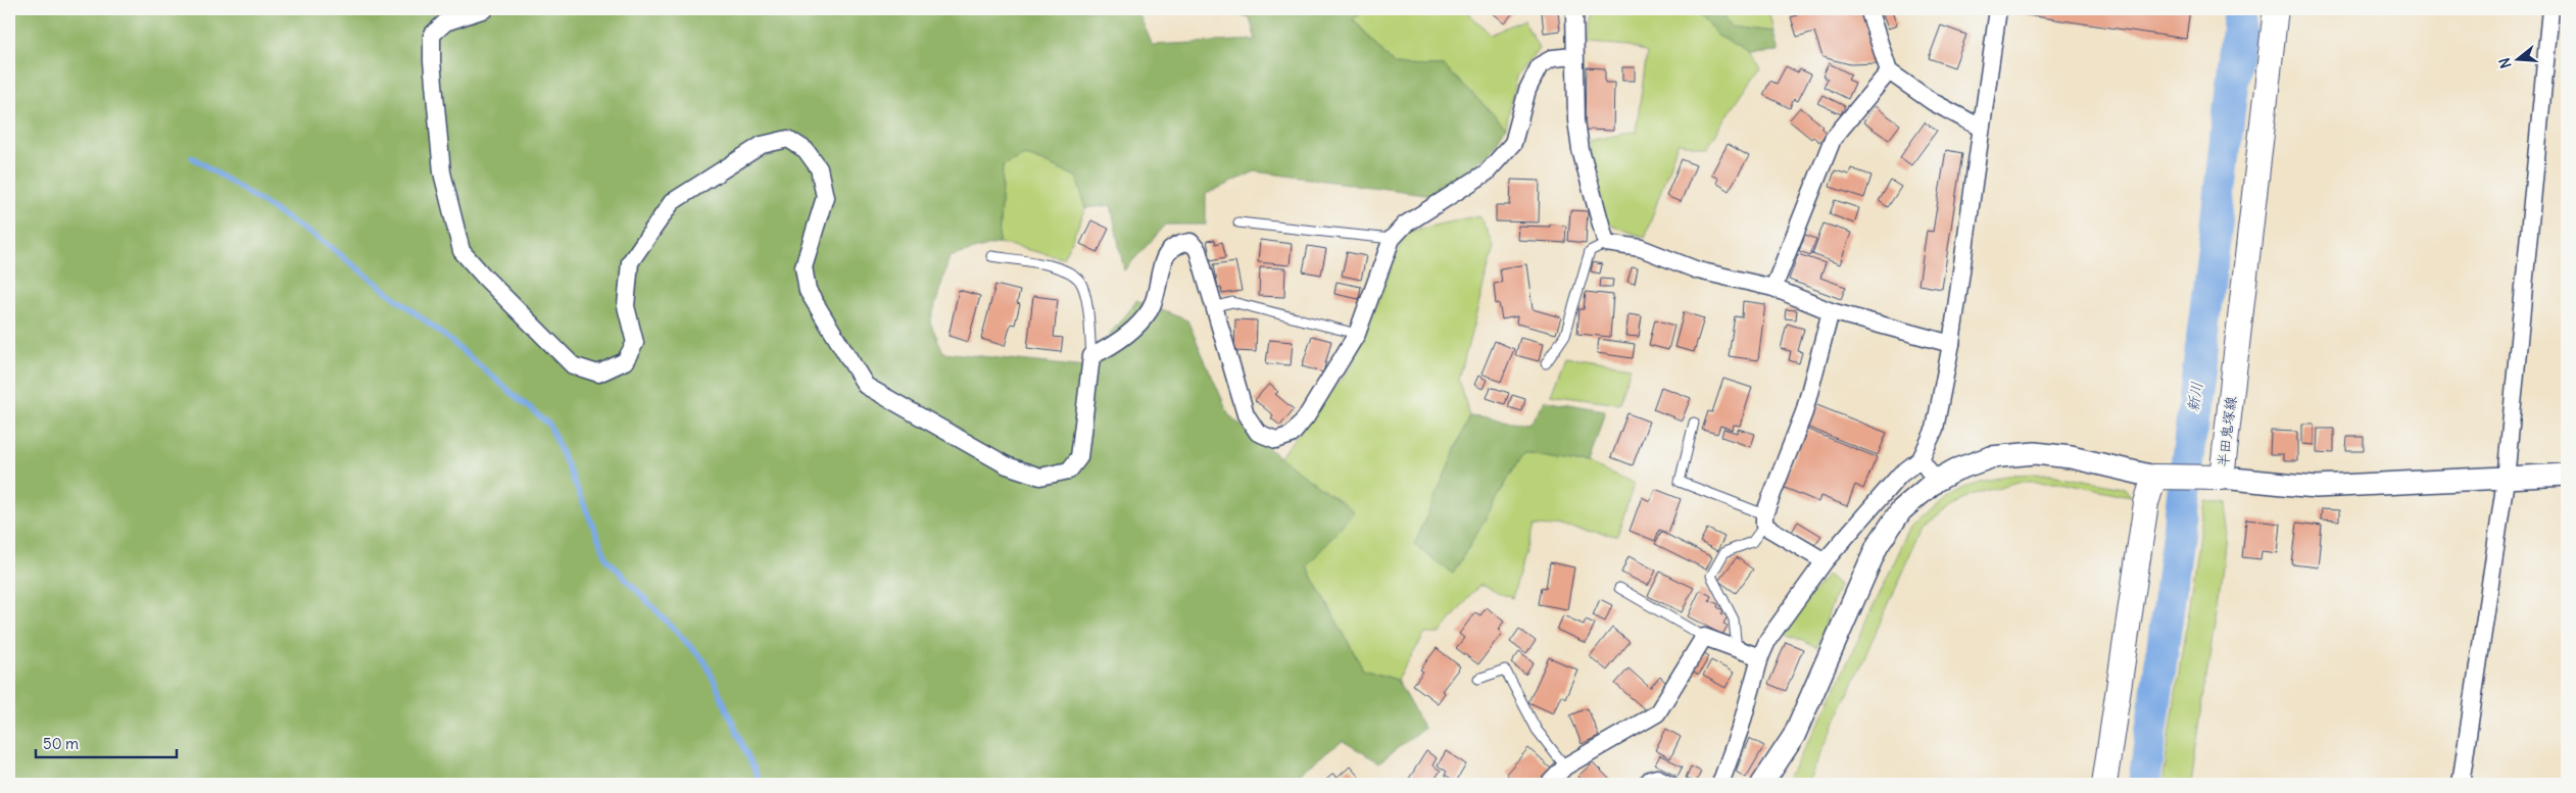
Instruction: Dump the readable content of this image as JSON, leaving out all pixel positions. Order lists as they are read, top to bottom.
{
  "streets": {
    "main road": ["半田鬼塚線"]
  },
  "water": ["新川"],
  "scale_bar": "50 m",
  "north": "left"
}
